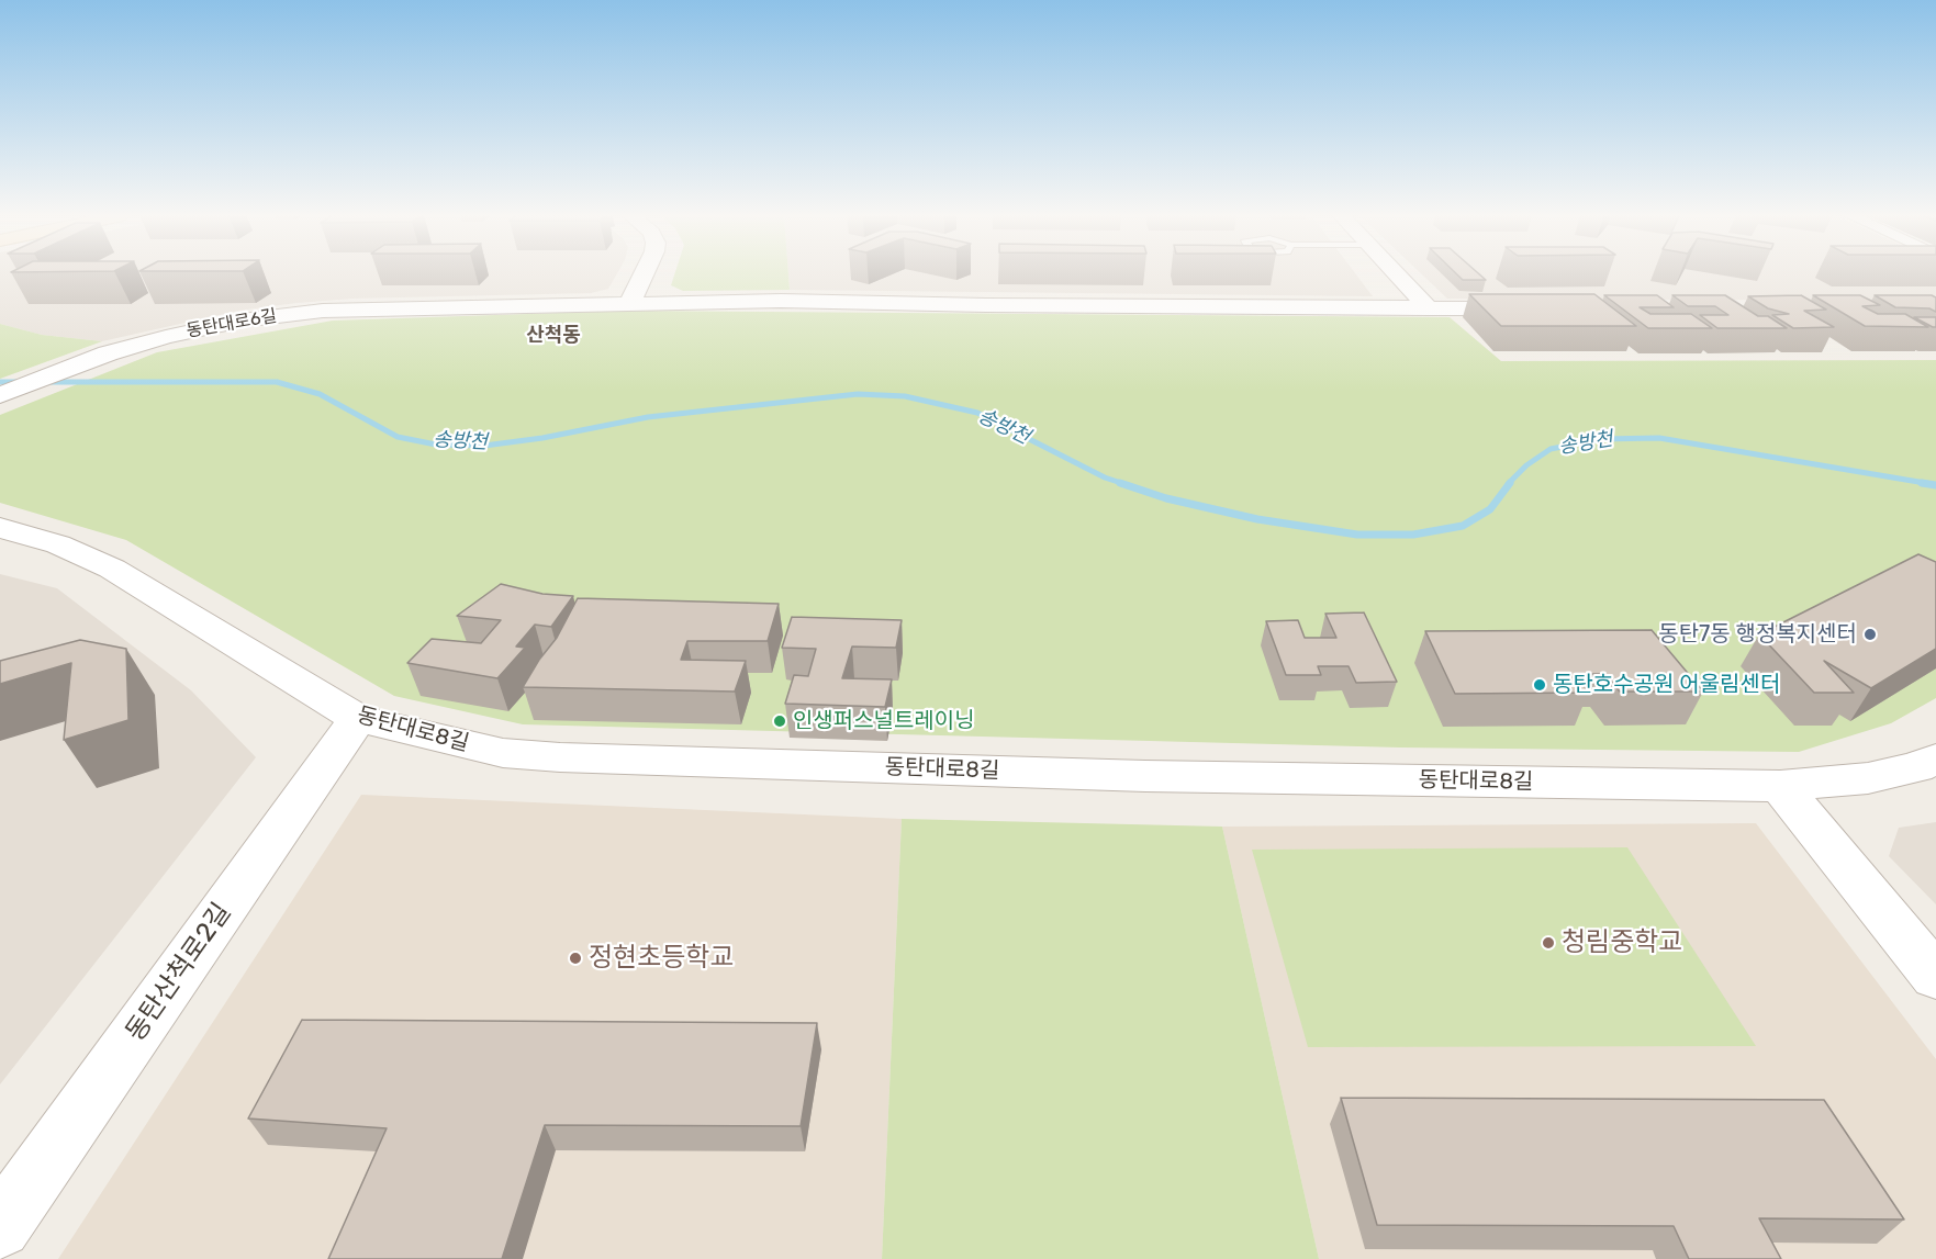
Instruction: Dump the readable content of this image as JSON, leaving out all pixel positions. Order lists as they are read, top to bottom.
{
  "streets": {
    "street": ["동탄대로6길", "동탄대로8길", "동탄산척로2길"]
  },
  "crossings": [
    ["동탄대로8길", "동탄산척로2길"]
  ],
  "districts": ["산척동"],
  "water": ["송방천"],
  "places": [
    "동탄7동 행정복지센터",
    "동탄호수공원 어울림센터",
    "인생퍼스널트레이닝",
    "청림중학교",
    "정현초등학교"
  ]
}
